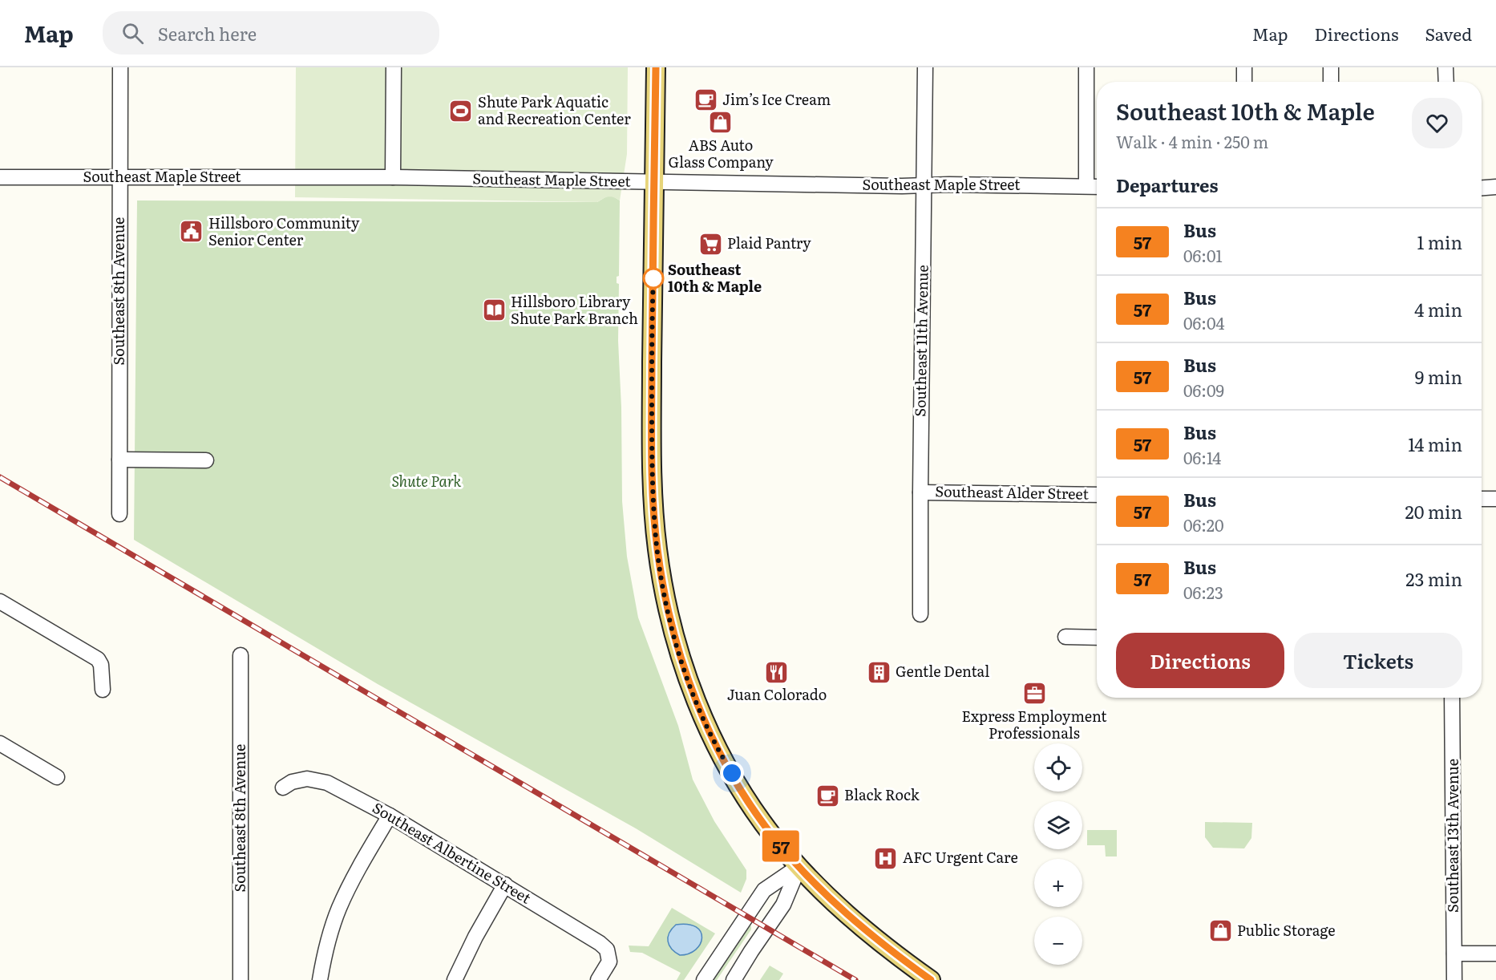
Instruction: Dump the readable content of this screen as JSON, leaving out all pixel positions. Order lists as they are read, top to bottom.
{
  "streets": {
    "street": [
      "Southeast Maple Street",
      "Southeast 8th Avenue",
      "Southeast 11th Avenue",
      "Southeast Alder Street",
      "Southeast 13th Avenue",
      "Southeast Albertine Street"
    ]
  },
  "crossings": [
    ["Southeast Maple Street", "Southeast 8th Avenue"],
    ["Southeast Maple Street", "Southeast 11th Avenue"],
    ["Southeast 11th Avenue", "Southeast Alder Street"]
  ],
  "parks": ["Shute Park"],
  "places": {
    "cafe": ["Jim’s Ice Cream", "Black Rock"],
    "sports": ["Shute Park Aquatic and Recreation Center"],
    "shop": ["ABS Auto Glass Company", "Public Storage"],
    "public building": ["Hillsboro Community Senior Center"],
    "supermarket": ["Plaid Pantry"],
    "other": ["Southeast 10th & Maple"],
    "library": ["Hillsboro Library Shute Park Branch"],
    "restaurant": ["Juan Colorado"],
    "building": ["Gentle Dental"],
    "office": ["Express Employment Professionals"],
    "hospital": ["AFC Urgent Care"]
  },
  "lines": ["bus line 57"],
  "page": {
    "header": "Map",
    "search": "Search here",
    "nav": ["Map", "Directions", "Saved"],
    "on_map": "57",
    "heading": [
      ["Southeast 10th & Maple", "Walk · 4 min · 250 m"],
      "Departures"
    ],
    "list": [
      {
        "mark": "57",
        "name": "Bus",
        "note": "06:01",
        "value": "1 min"
      },
      {
        "mark": "57",
        "name": "Bus",
        "note": "06:04",
        "value": "4 min"
      },
      {
        "mark": "57",
        "name": "Bus",
        "note": "06:09",
        "value": "9 min"
      },
      {
        "mark": "57",
        "name": "Bus",
        "note": "06:14",
        "value": "14 min"
      },
      {
        "mark": "57",
        "name": "Bus",
        "note": "06:20",
        "value": "20 min"
      },
      {
        "mark": "57",
        "name": "Bus",
        "note": "06:23",
        "value": "23 min"
      }
    ],
    "buttons": ["Directions", "Tickets"],
    "map_buttons": ["+", "−"]
  }
}
